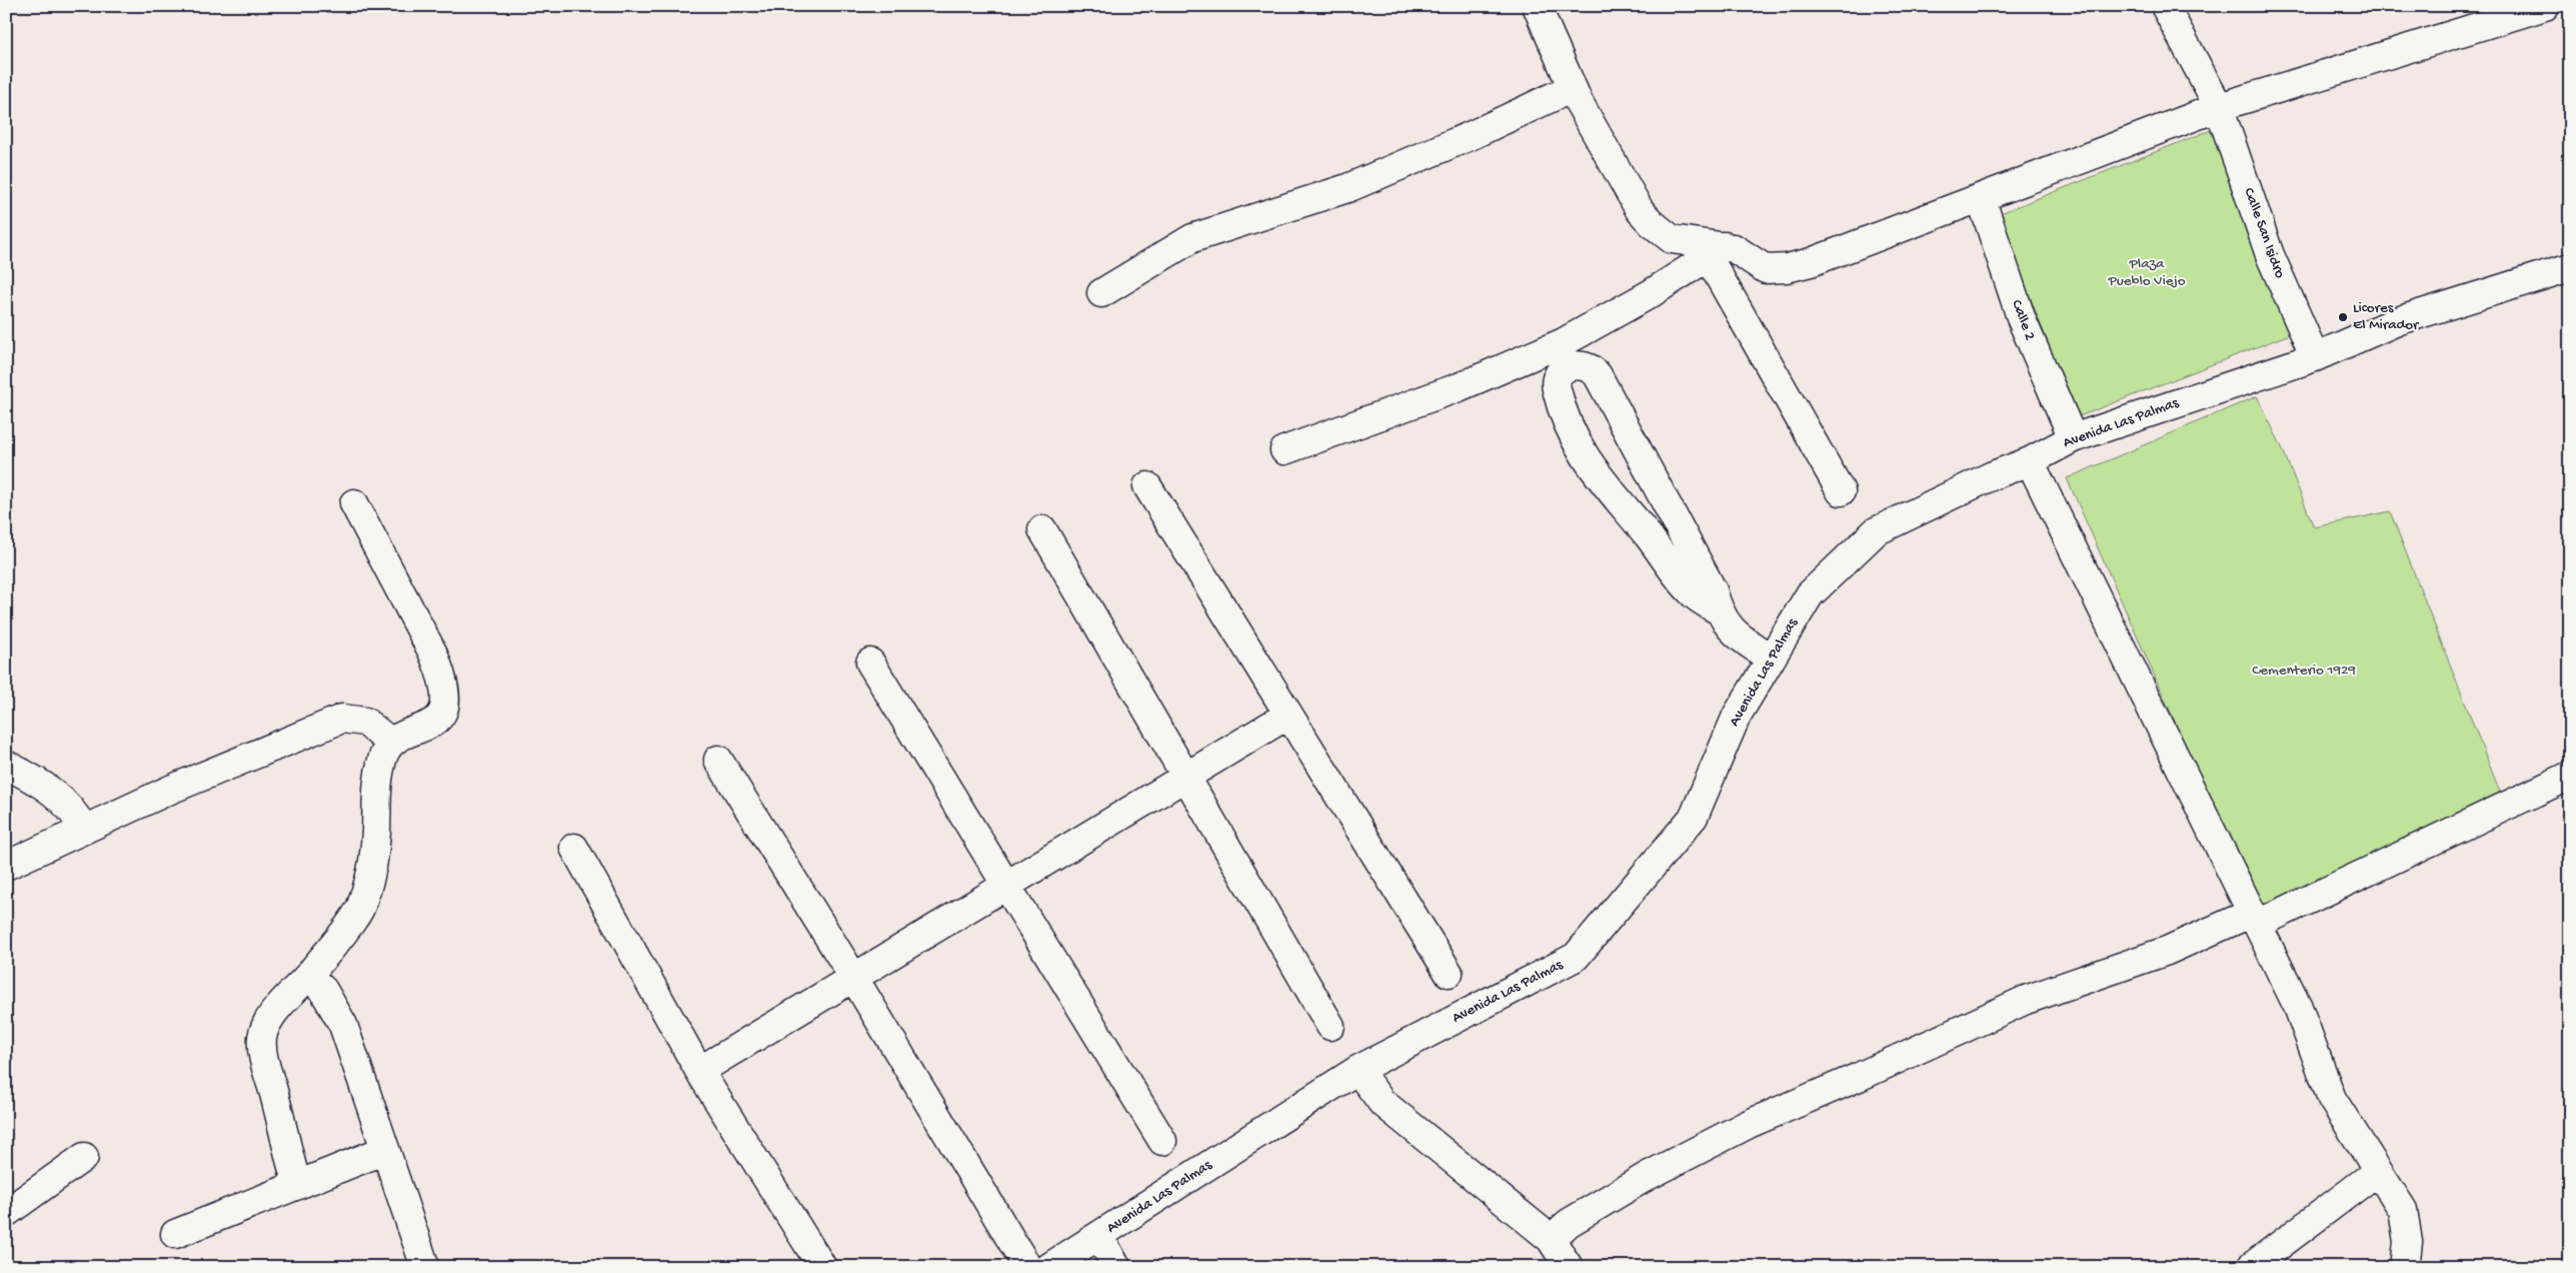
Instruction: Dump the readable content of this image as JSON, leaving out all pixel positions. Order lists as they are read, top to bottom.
{
  "streets": {
    "street": ["Calle San Isidro", "Calle 2", "Avenida Las Palmas"]
  },
  "crossings": [
    ["Calle San Isidro", "Avenida Las Palmas"],
    ["Calle 2", "Avenida Las Palmas"]
  ],
  "parks": ["Plaza Pueblo Viejo", "Cementerio 1929"],
  "places": ["Licores El Mirador"]
}
